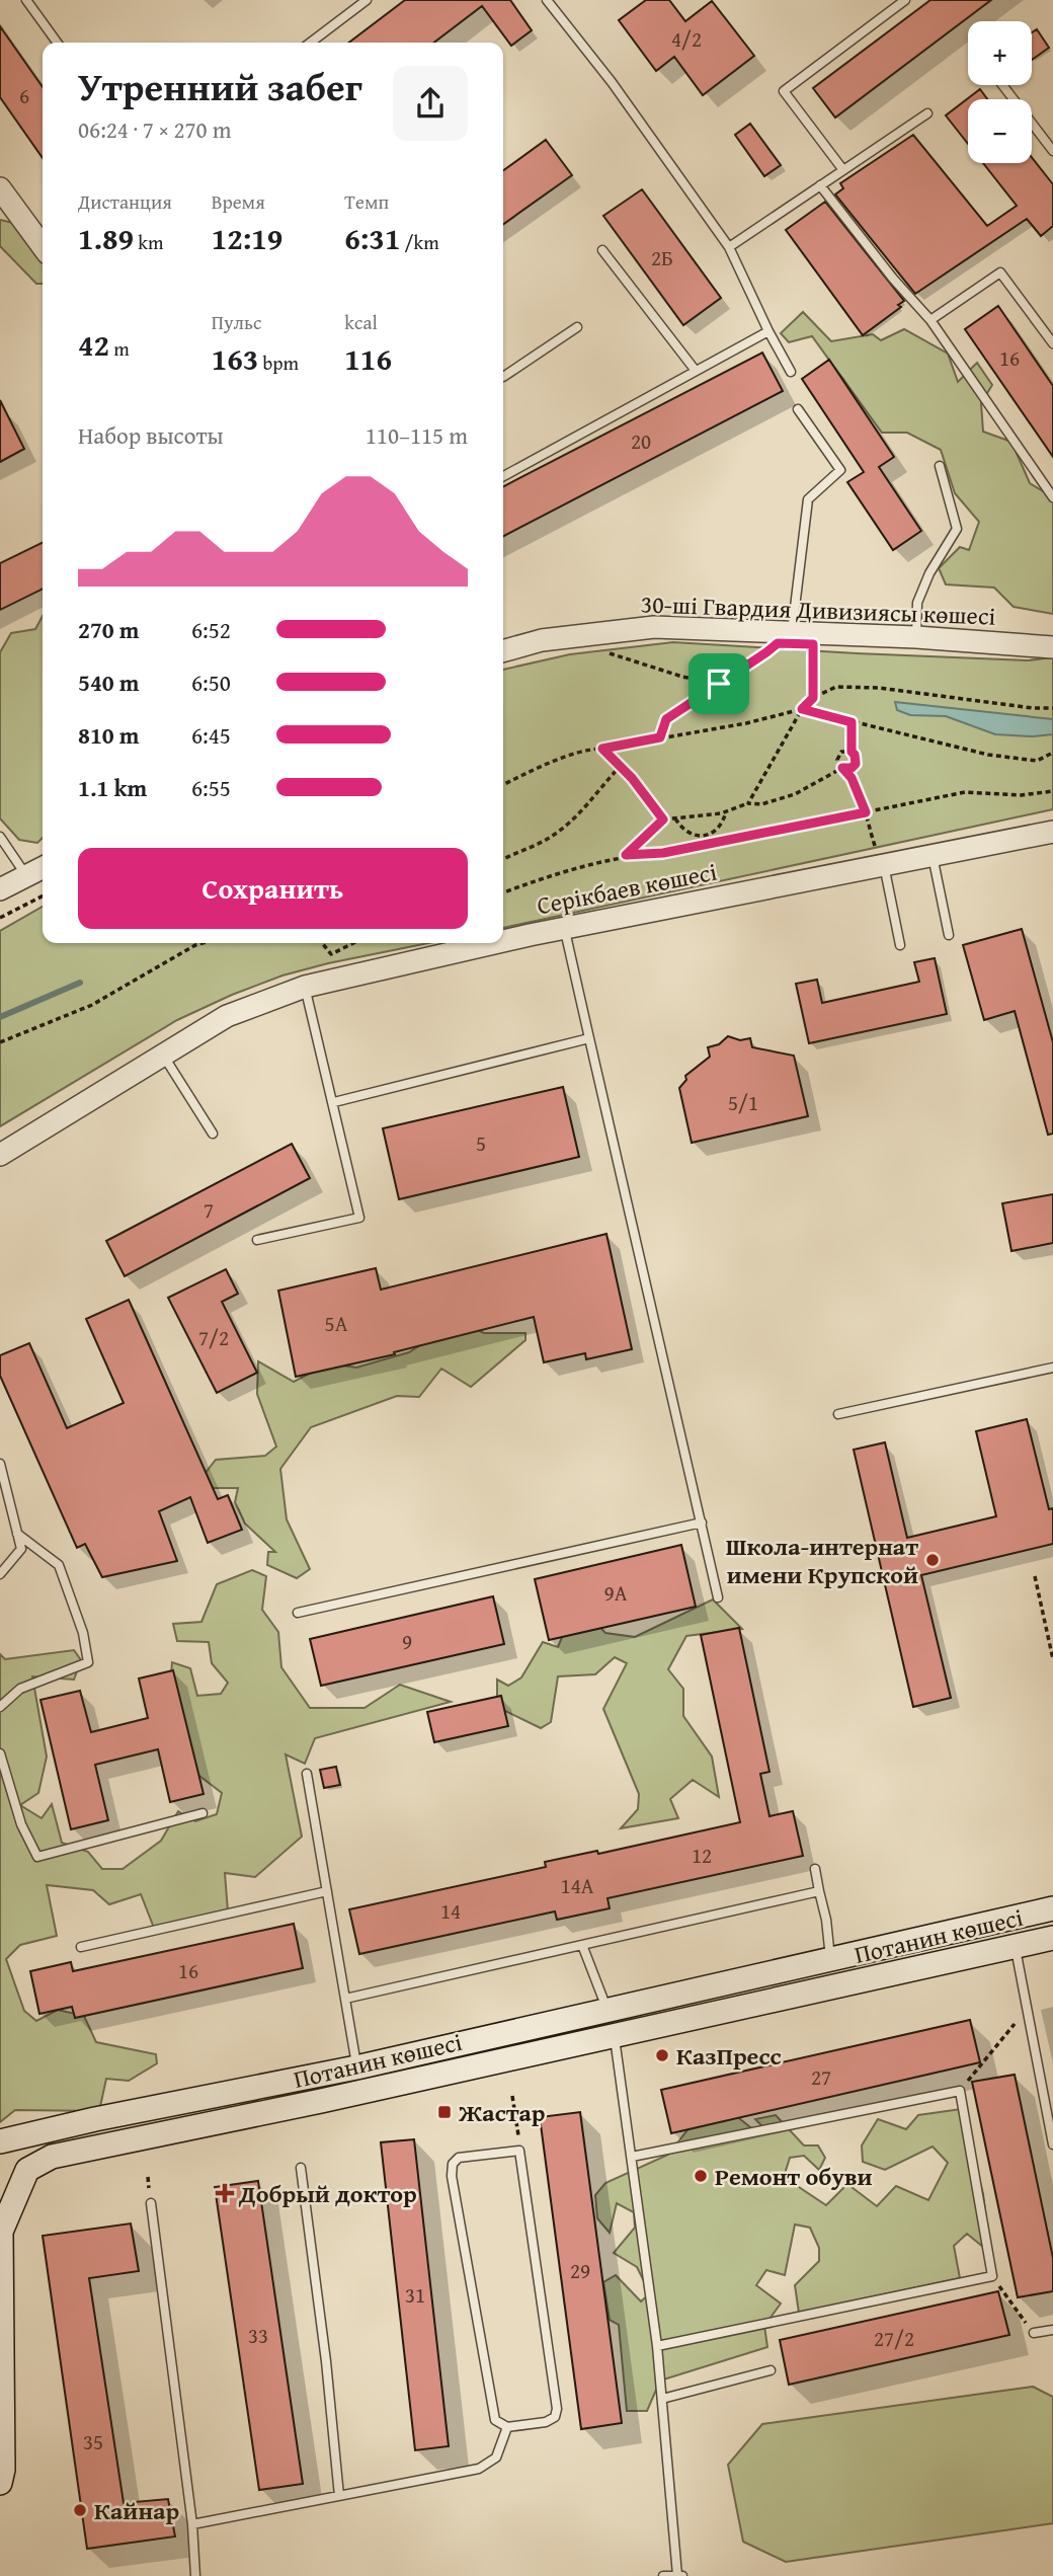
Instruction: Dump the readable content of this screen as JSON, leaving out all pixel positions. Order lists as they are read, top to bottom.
{
  "streets": {
    "main road": ["Потанин көшесі"],
    "street": ["30-ші Гвардия Дивизиясы көшесі", "Серікбаев көшесі"]
  },
  "places": {
    "other": [
      "Школа-интернат имени Крупской",
      "КазПресс",
      "Ремонт обуви",
      "Кайнар"
    ],
    "transit": ["Жастар"],
    "health": ["Добрый доктор"]
  },
  "house_numbers": [
    "4/2",
    "6",
    "2Б",
    "16",
    "20",
    "5/1",
    "5",
    "7",
    "5А",
    "7/2",
    "9А",
    "9",
    "12",
    "14А",
    "14",
    "16",
    "27",
    "29",
    "31",
    "33",
    "27/2",
    "35"
  ],
  "page": {
    "map_buttons": ["+", "−"],
    "heading": ["Утренний забег", "06:24 · 7 × 270 m"],
    "stats": [
      ["Дистанция", "1.89 km"],
      ["Время", "12:19"],
      ["Темп", "6:31 /km"],
      ["42 m"],
      ["Пульс", "163 bpm"],
      ["kcal", "116"]
    ],
    "chart": ["Набор высоты", "110–115 m"],
    "list": [
      {
        "name": "270 m",
        "note": "6:52"
      },
      {
        "name": "540 m",
        "note": "6:50"
      },
      {
        "name": "810 m",
        "note": "6:45"
      },
      {
        "name": "1.1 km",
        "note": "6:55"
      }
    ],
    "buttons": "Сохранить"
  }
}
